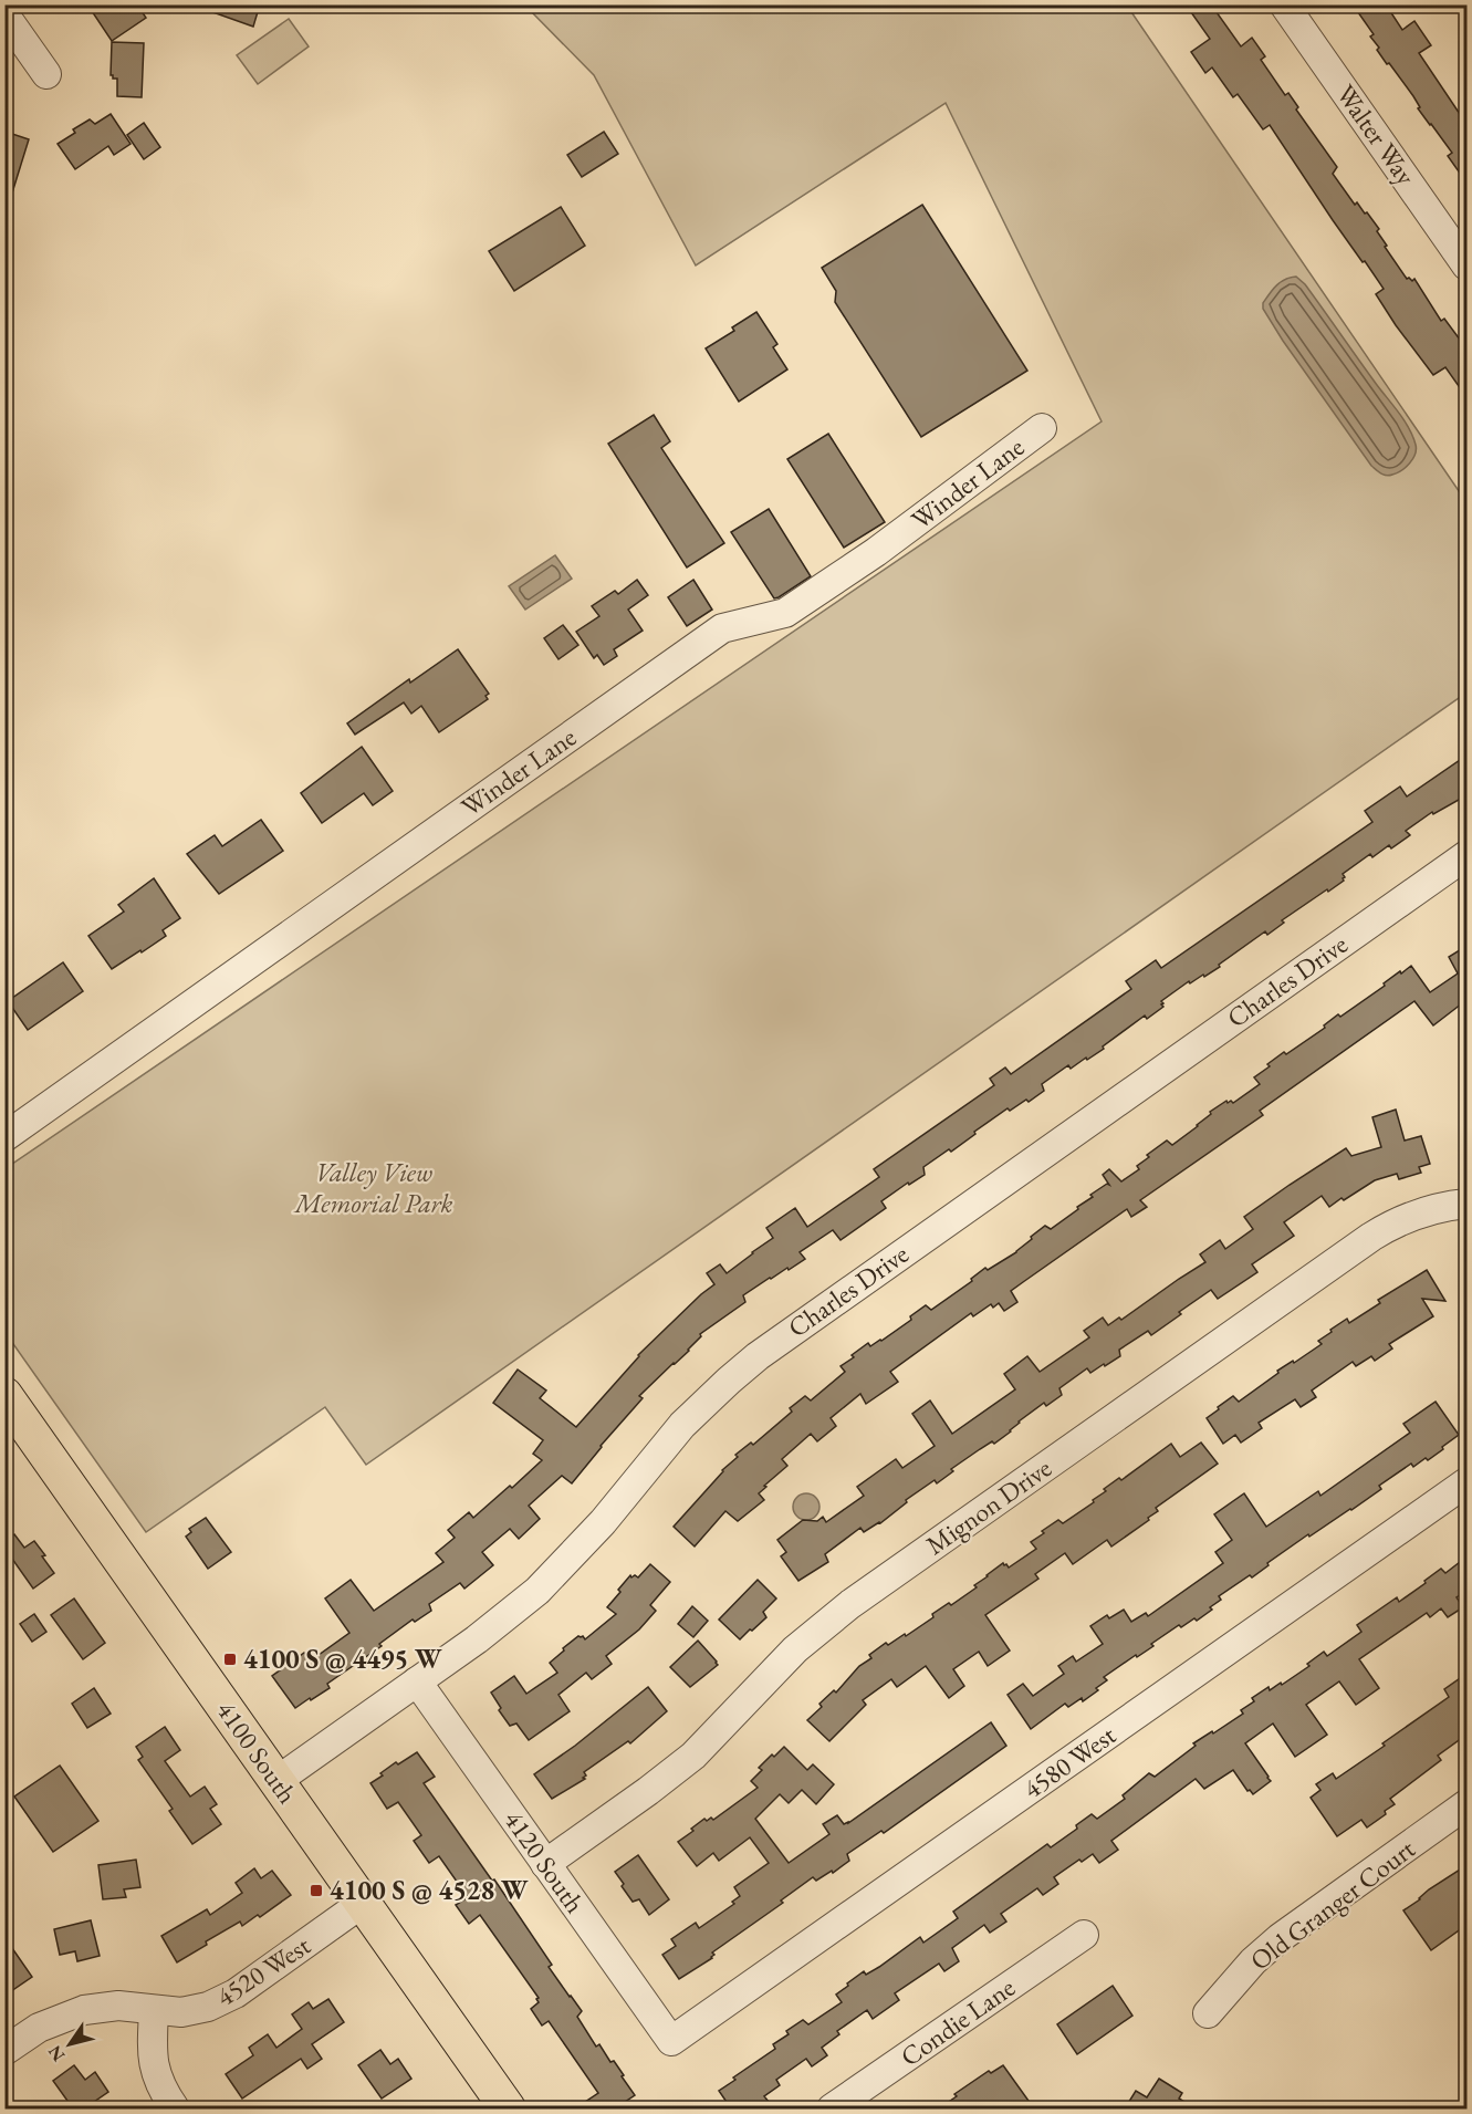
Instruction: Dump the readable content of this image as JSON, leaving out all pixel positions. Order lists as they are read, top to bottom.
{
  "streets": {
    "main road": ["4100 South"],
    "street": [
      "Walter Way",
      "Winder Lane",
      "Charles Drive",
      "Mignon Drive",
      "4580 West",
      "4120 South",
      "Old Granger Court",
      "4520 West",
      "Condie Lane"
    ]
  },
  "crossings": [
    ["Charles Drive", "4100 South"],
    ["Charles Drive", "4120 South"],
    ["Mignon Drive", "4120 South"],
    ["4100 South", "4520 West"],
    ["4580 West", "4120 South"]
  ],
  "parks": ["Valley View Memorial Park"],
  "places": {
    "transit": ["4100 S @ 4495 W", "4100 S @ 4528 W"]
  },
  "north": "bottom left"
}
